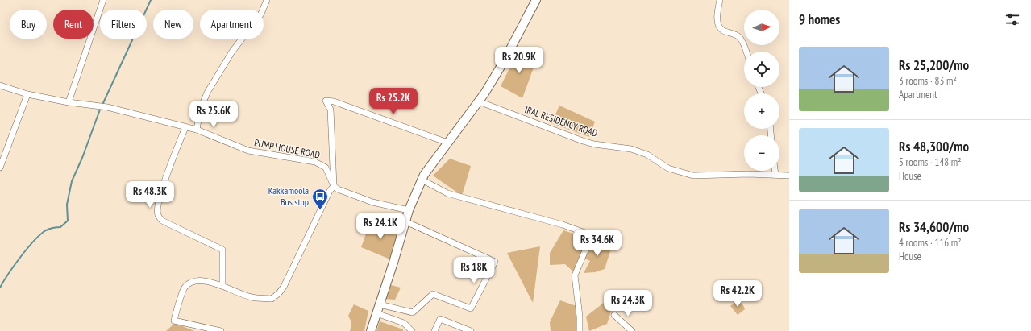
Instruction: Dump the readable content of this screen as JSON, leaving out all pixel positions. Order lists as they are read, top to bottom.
{
  "streets": {
    "street": ["IRAL RESIDENCY ROAD", "PUMP HOUSE ROAD"]
  },
  "places": {
    "bus stop": ["Kakkamoola Bus stop"]
  },
  "north": "right",
  "page": {
    "heading": "9 homes",
    "map_buttons": ["+", "−"],
    "chip": [
      "Buy",
      "Rent",
      "Filters",
      "New",
      "Apartment"
    ],
    "list": [
      {
        "name": "Rs 25,200/mo",
        "note": "3 rooms · 83 m² · Apartment"
      },
      {
        "name": "Rs 48,300/mo",
        "note": "5 rooms · 148 m² · House"
      },
      {
        "name": "Rs 34,600/mo",
        "note": "4 rooms · 116 m² · House"
      }
    ],
    "price": [
      "Rs 20.9K",
      "Rs 25.2K",
      "Rs 25.6K",
      "Rs 48.3K",
      "Rs 24.1K",
      "Rs 34.6K",
      "Rs 18K",
      "Rs 42.2K",
      "Rs 24.3K"
    ]
  }
}
